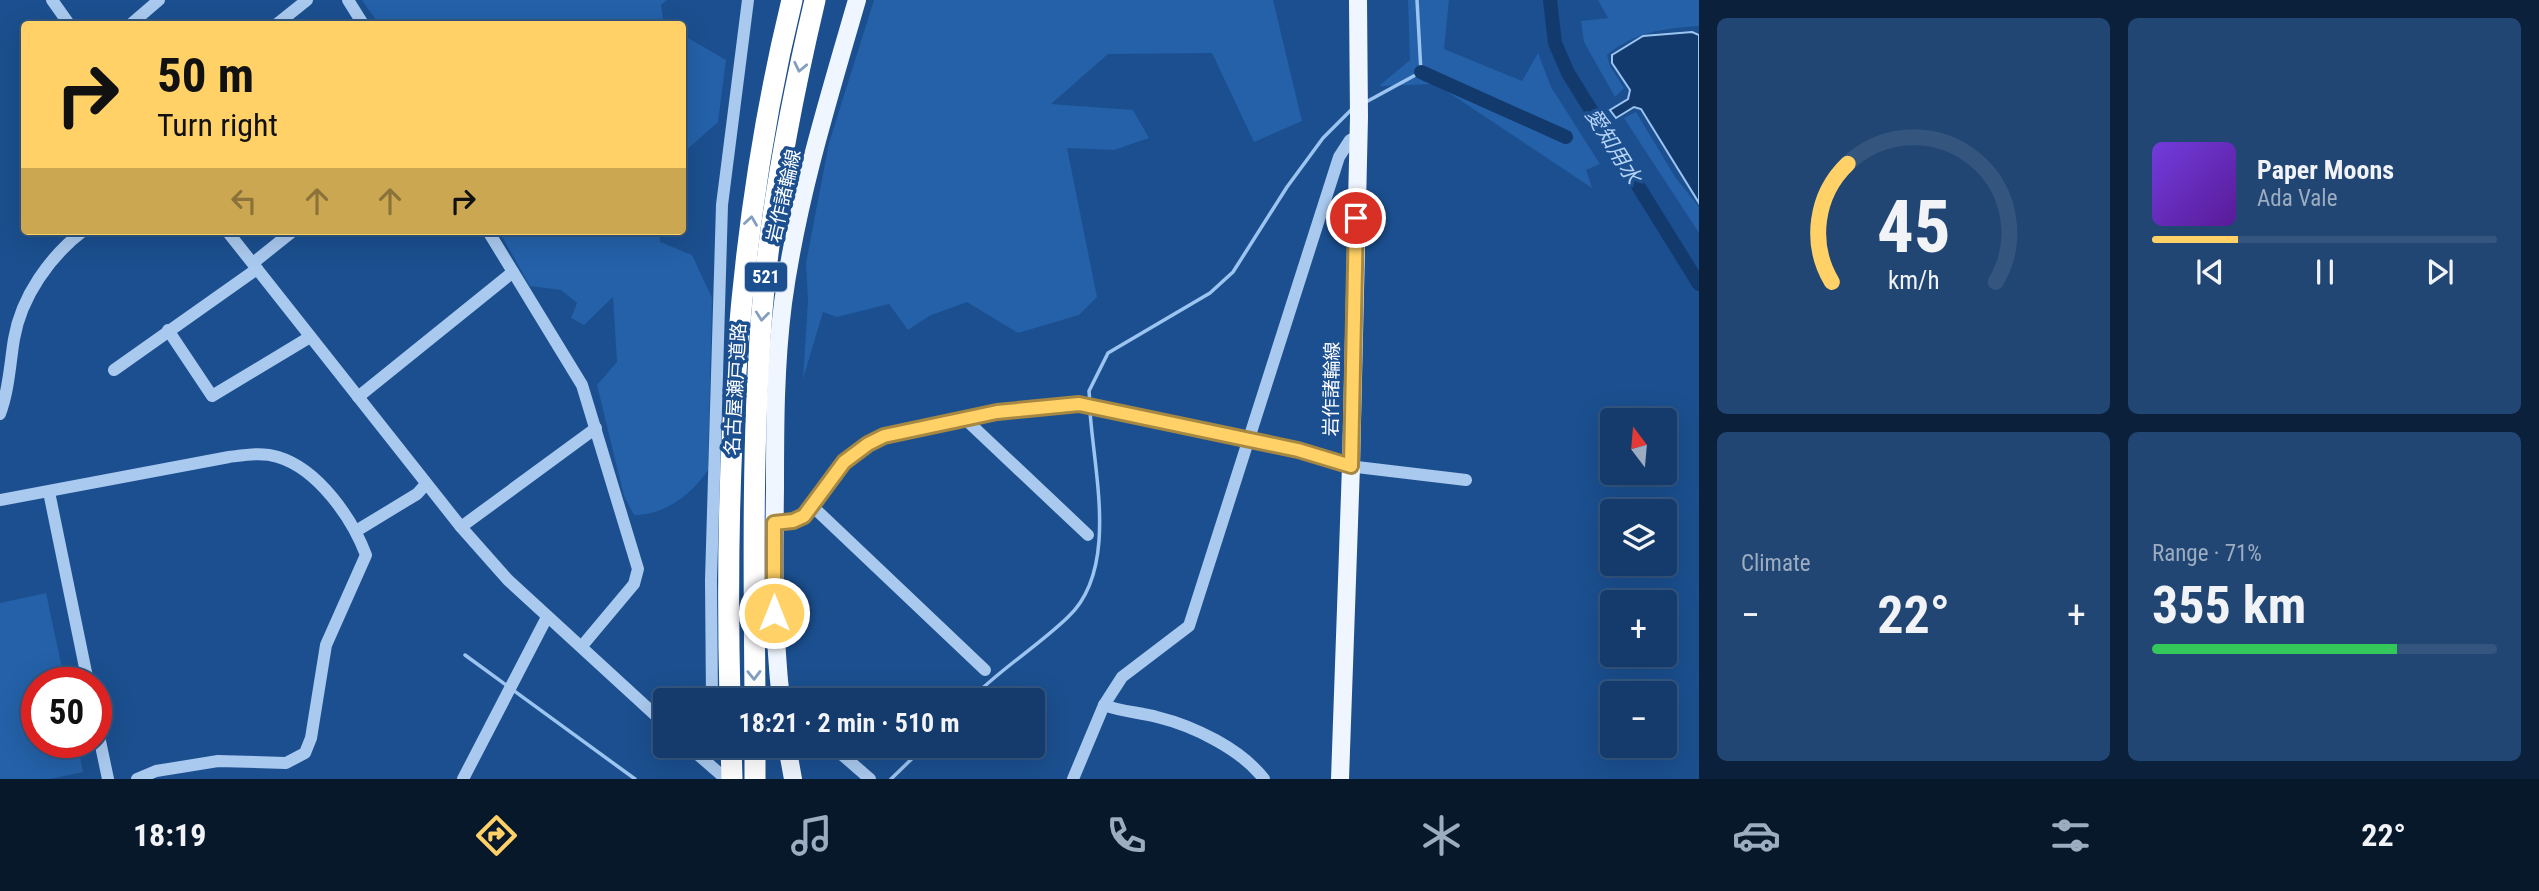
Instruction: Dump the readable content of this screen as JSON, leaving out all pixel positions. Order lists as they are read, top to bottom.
{
  "streets": {
    "highway": ["521", "名古屋瀬戸道路"],
    "main road": ["岩作諸輪線"]
  },
  "water": ["愛知用水"],
  "north": "top",
  "page": {
    "turn": ["50 m", "Turn right"],
    "song": ["Paper Moons", "Ada Vale"],
    "map_buttons": ["+", "−"],
    "tile": [
      "Climate",
      ["Range · 71%", "355 km"]
    ],
    "heat": ["−", "22°", "+"],
    "limit": "50",
    "trip": "18:21 · 2 min · 510 m",
    "tabs": ["18:19", "22°"],
    "gauge": ["45", "km/h"]
  }
}
